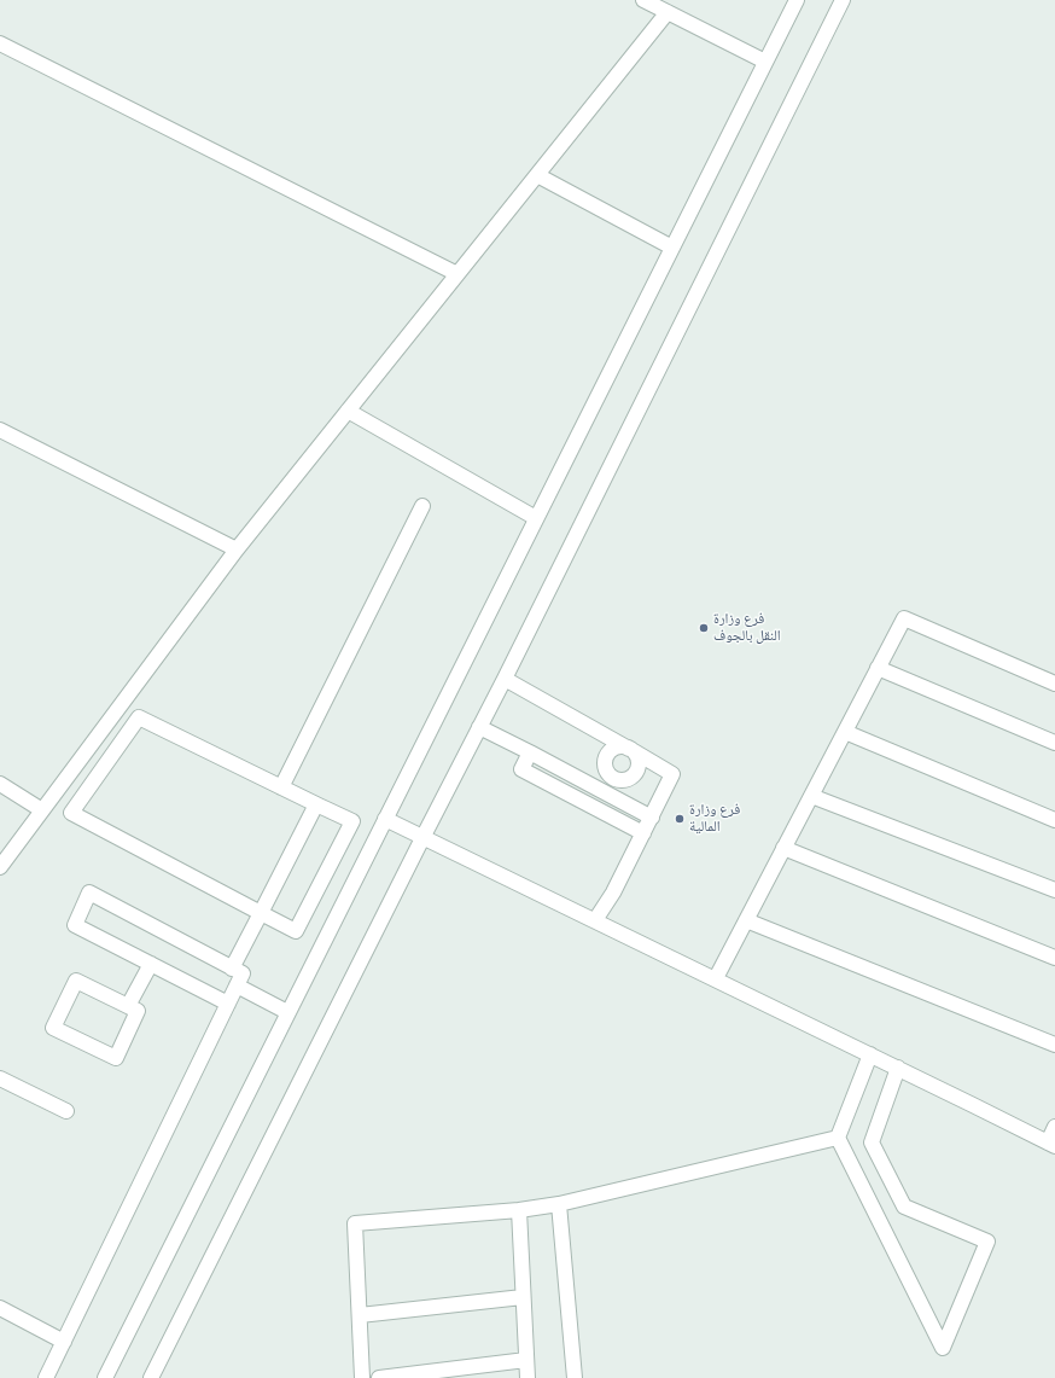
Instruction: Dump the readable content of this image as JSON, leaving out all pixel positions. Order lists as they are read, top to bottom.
{
  "places": ["فرع وزارة النقل بالجوف", "فرع وزارة المالية"]
}
